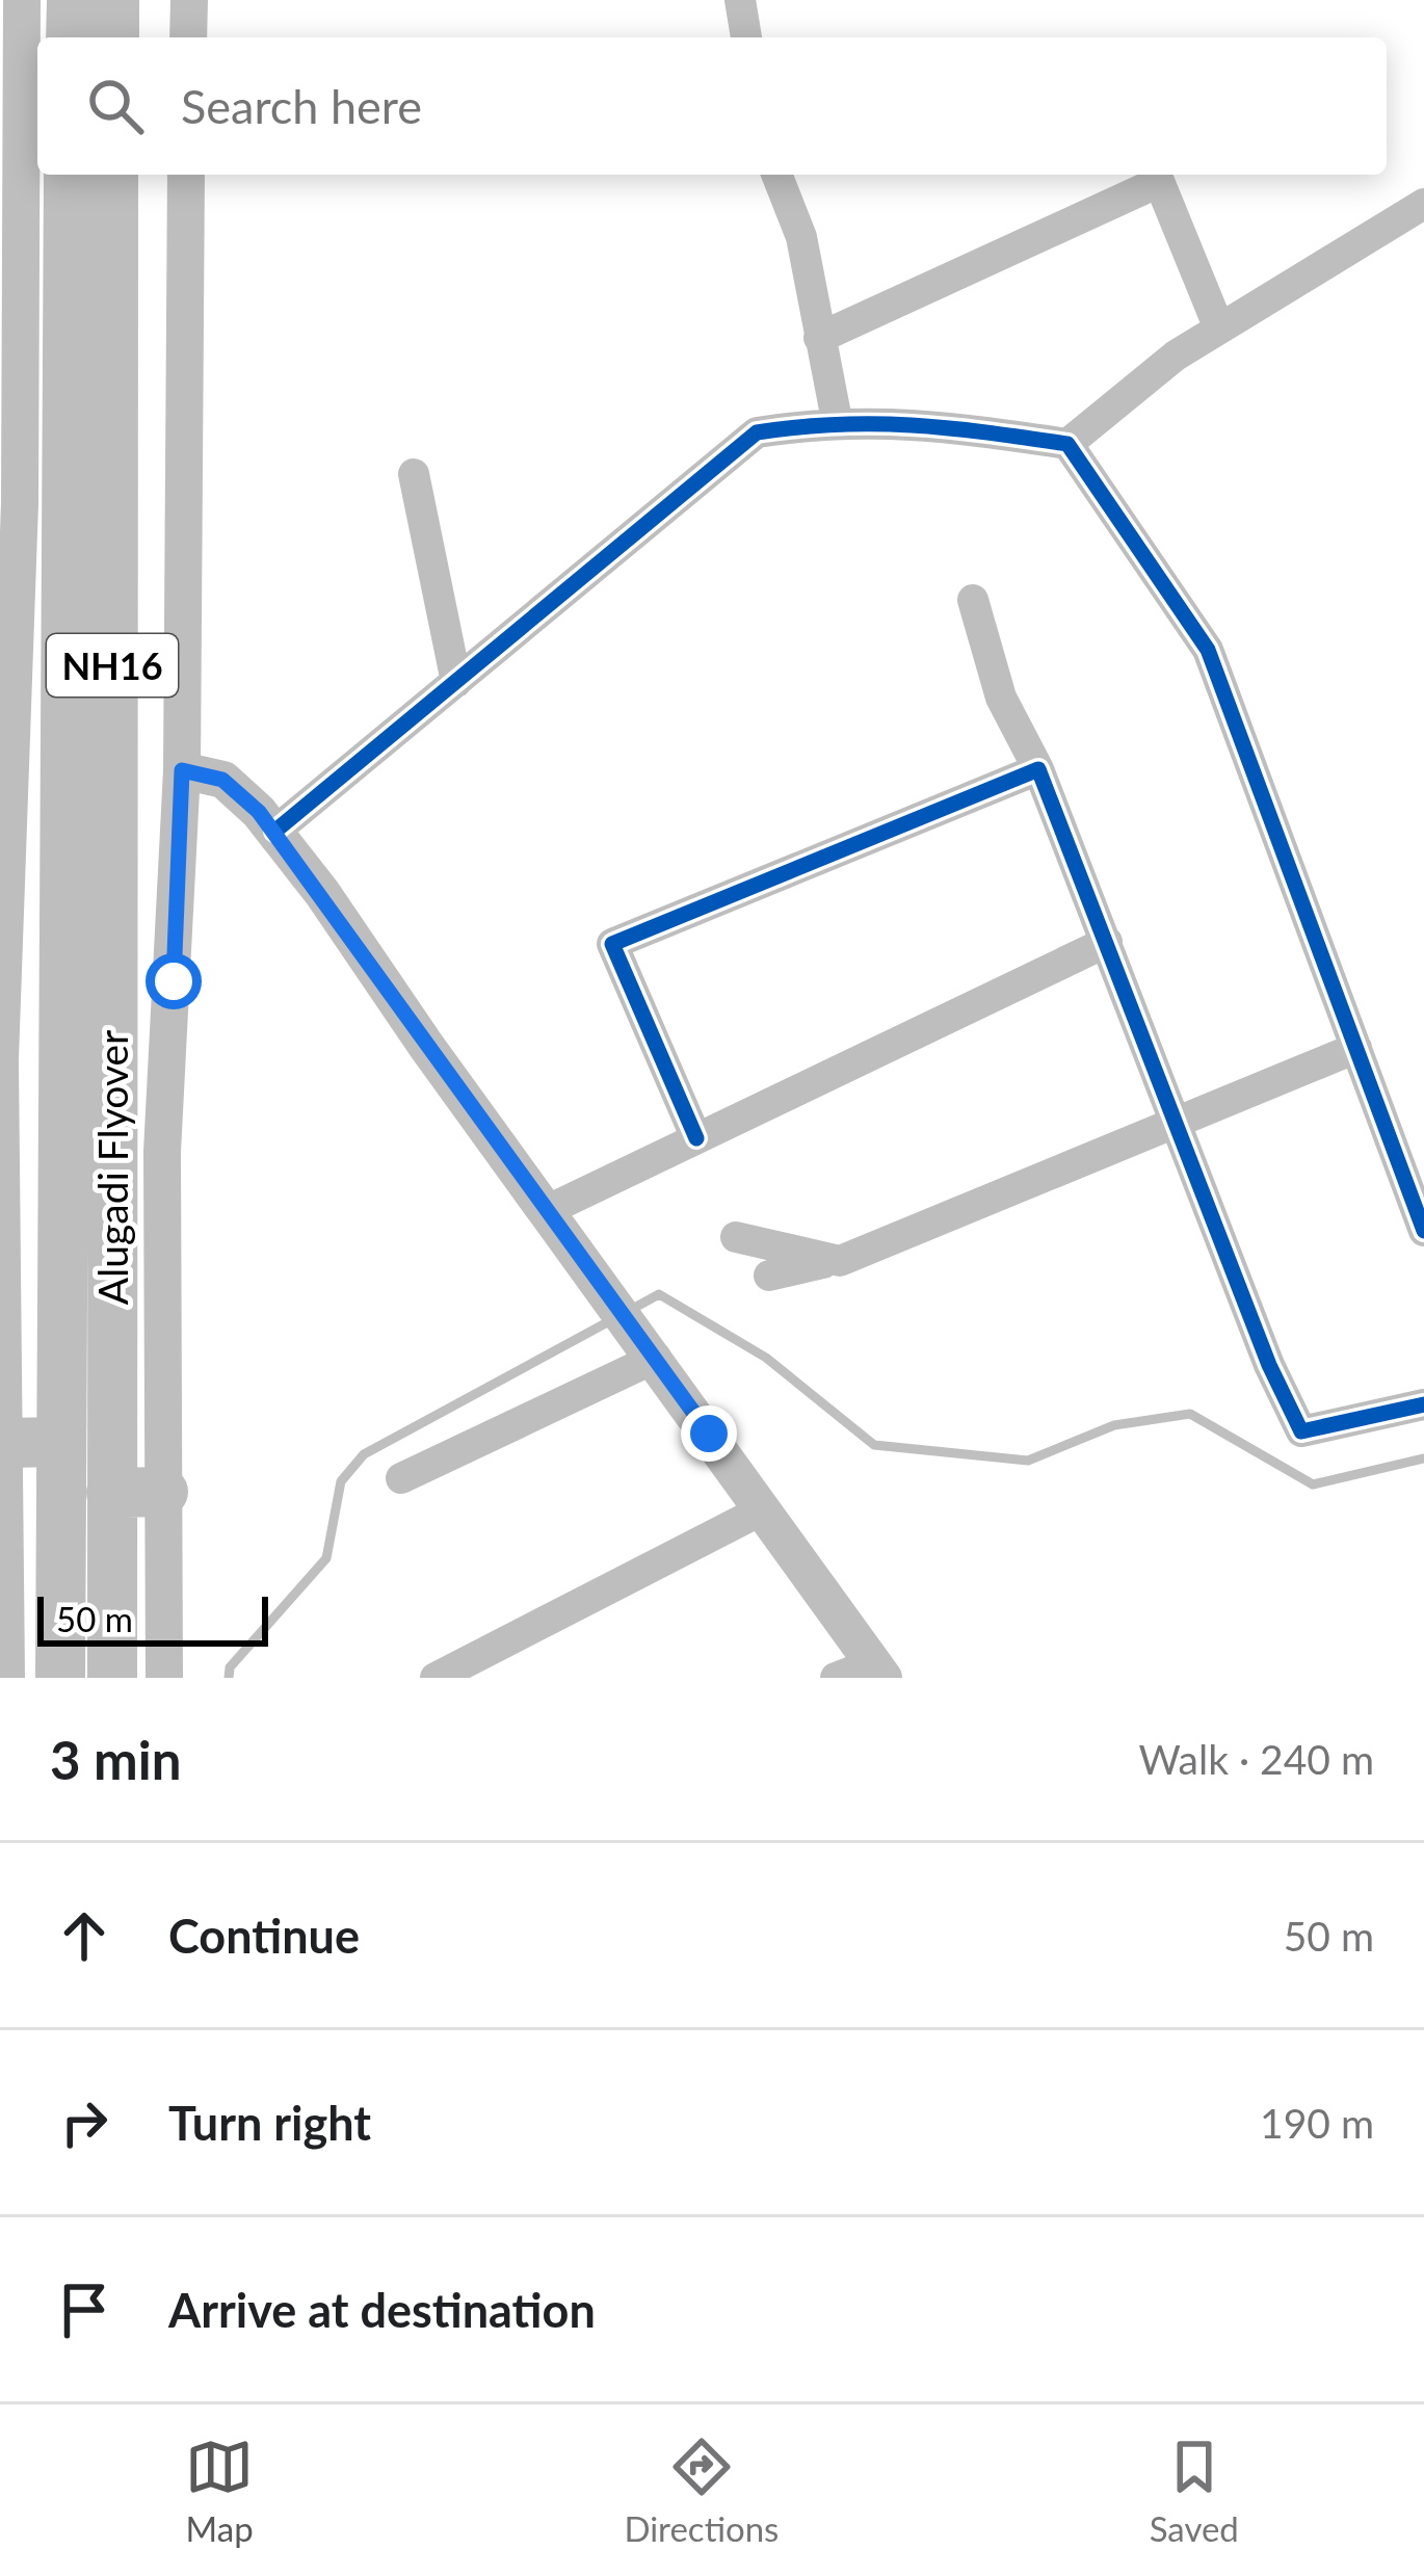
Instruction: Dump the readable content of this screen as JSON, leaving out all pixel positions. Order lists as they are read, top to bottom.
{
  "streets": {
    "highway": ["NH16", "Alugadi Flyover"]
  },
  "crossings": [
    ["NH16", "Alugadi Flyover"]
  ],
  "scale_bar": "50 m",
  "page": {
    "search": "Search here",
    "scale": "50 m",
    "heading": ["3 min", "Walk · 240 m"],
    "list": [
      ["Continue", "50 m"],
      ["Turn right", "190 m"],
      "Arrive at destination"
    ],
    "nav": ["Map", "Directions", "Saved"]
  }
}
